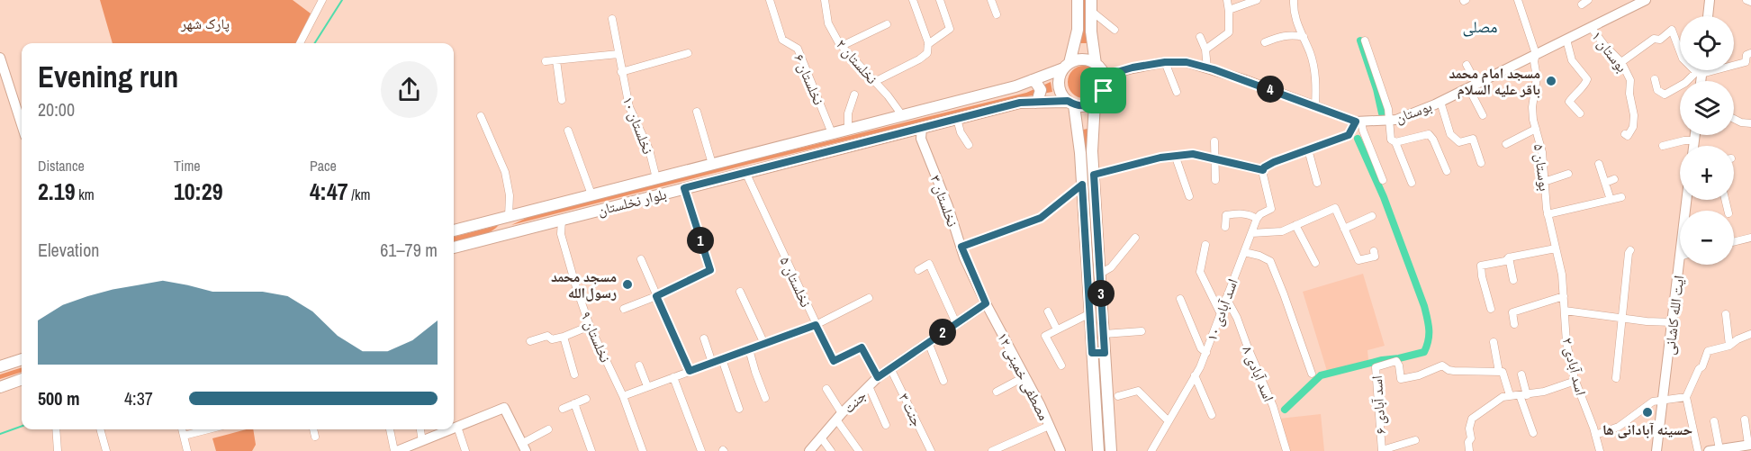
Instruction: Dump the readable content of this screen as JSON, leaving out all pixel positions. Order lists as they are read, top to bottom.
{
  "streets": {
    "main road": [
      "بوستان",
      "نخلستان ۳",
      "بلوار نخلستان",
      "ایت الله کاشانی",
      "مصطفی خمینی ۱۲",
      "جنت"
    ],
    "street": [
      "بوستان ۱",
      "نخلستان ۲",
      "نخلستان ۶",
      "نخلستان ۱۰",
      "بوستان ۵",
      "نخلستان ۵",
      "اسد آبادی ۱۰",
      "نخلستان ۹",
      "اسد آبادی ۲",
      "اسد آبادی ۸",
      "اسد آبادی ۶",
      "جنت ۳"
    ]
  },
  "crossings": [
    ["بوستان ۱", "بوستان"],
    ["نخلستان ۲", "بلوار نخلستان"],
    ["نخلستان ۶", "بلوار نخلستان"],
    ["بوستان", "بوستان ۵"],
    ["بوستان", "بلوار نخلستان"],
    ["نخلستان ۱۰", "بلوار نخلستان"],
    ["بوستان ۵", "اسد آبادی ۲"],
    ["نخلستان ۳", "بلوار نخلستان"],
    ["نخلستان ۳", "مصطفی خمینی ۱۲"],
    ["نخلستان ۳", "جنت"],
    ["بلوار نخلستان", "نخلستان ۵"],
    ["بلوار نخلستان", "نخلستان ۹"],
    ["نخلستان ۵", "جنت"],
    ["اسد آبادی ۱۰", "اسد آبادی ۸"],
    ["مصطفی خمینی ۱۲", "جنت"],
    ["جنت", "جنت ۳"]
  ],
  "districts": ["مصلی"],
  "parks": ["پارک شهر"],
  "places": ["مسجد امام محمد باقر علیه السلام", "مسجد محمد رسول‌الله", "حسینه آبادانی ها"],
  "page": {
    "map_buttons": ["+", "−"],
    "heading": ["Evening run", "20:00"],
    "pins": [
      "4",
      "1",
      "3",
      "2"
    ],
    "stats": [
      ["Distance", "2.19 km"],
      ["Time", "10:29"],
      ["Pace", "4:47 /km"]
    ],
    "chart": ["Elevation", "61–79 m"],
    "list": [
      {
        "name": "500 m",
        "note": "4:37"
      }
    ]
  }
}
